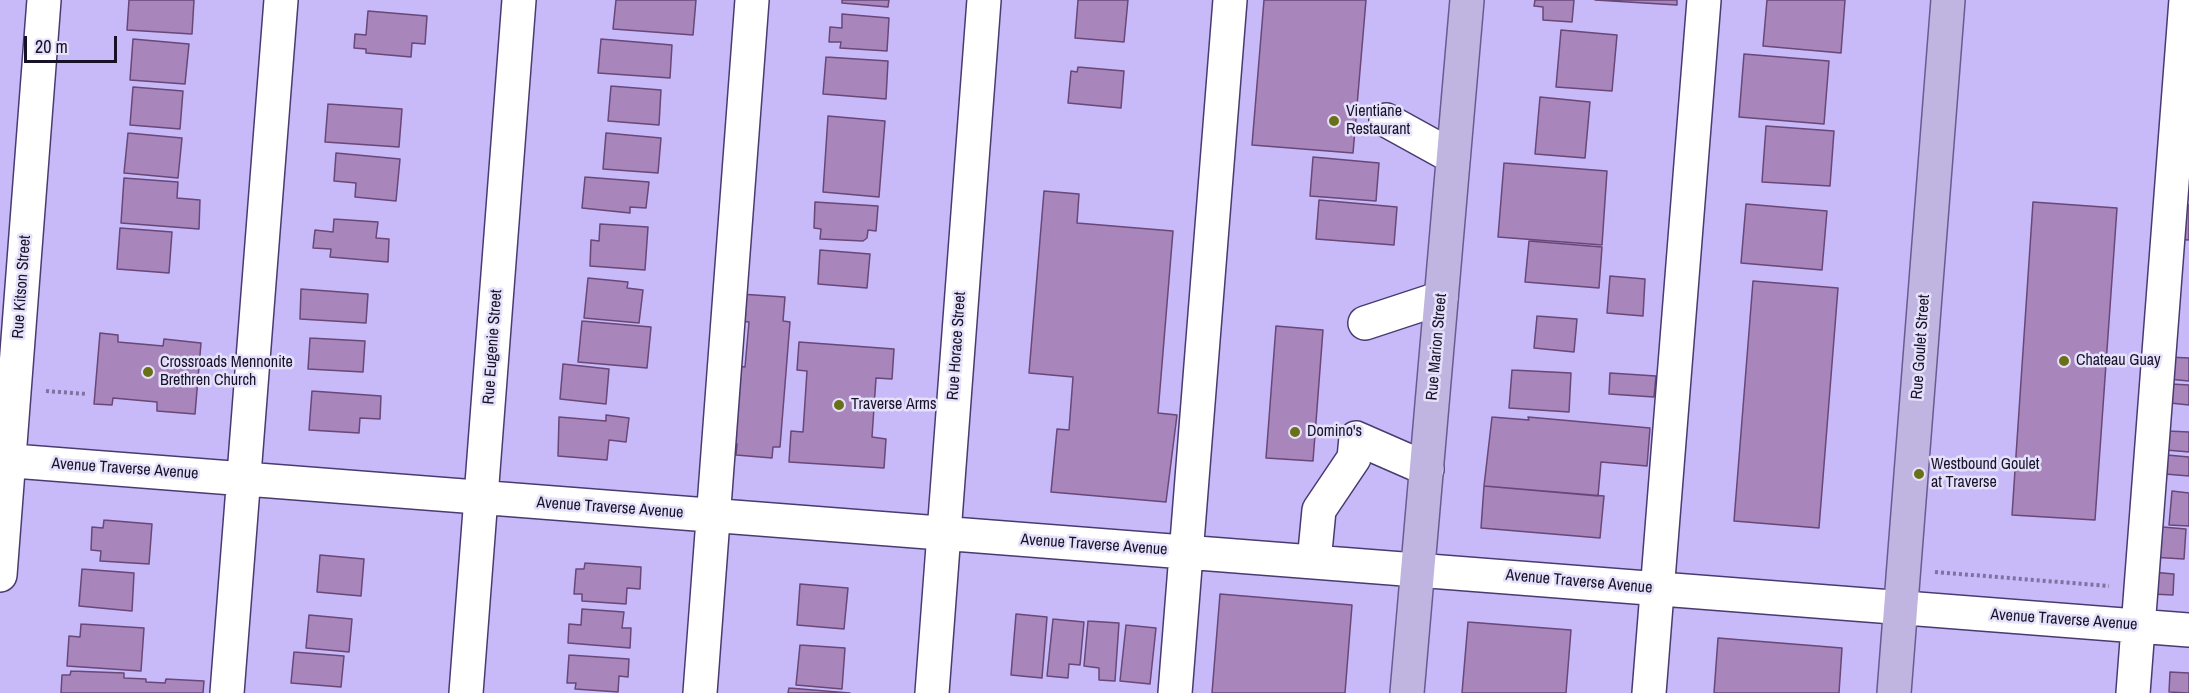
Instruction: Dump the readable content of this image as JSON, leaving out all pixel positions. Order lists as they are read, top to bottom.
{
  "streets": {
    "main road": ["Rue Marion Street", "Rue Goulet Street"],
    "street": [
      "Rue Kitson Street",
      "Rue Horace Street",
      "Rue Eugenie Street",
      "Avenue Traverse Avenue"
    ]
  },
  "crossings": [
    ["Rue Kitson Street", "Avenue Traverse Avenue"],
    ["Rue Horace Street", "Avenue Traverse Avenue"],
    ["Rue Eugenie Street", "Avenue Traverse Avenue"],
    ["Rue Marion Street", "Avenue Traverse Avenue"],
    ["Rue Goulet Street", "Avenue Traverse Avenue"]
  ],
  "places": [
    "Vientiane Restaurant",
    "Chateau Guay",
    "Crossroads Mennonite Brethren Church",
    "Traverse Arms",
    "Domino's",
    "Westbound Goulet at Traverse"
  ],
  "scale_bar": "20 m"
}
